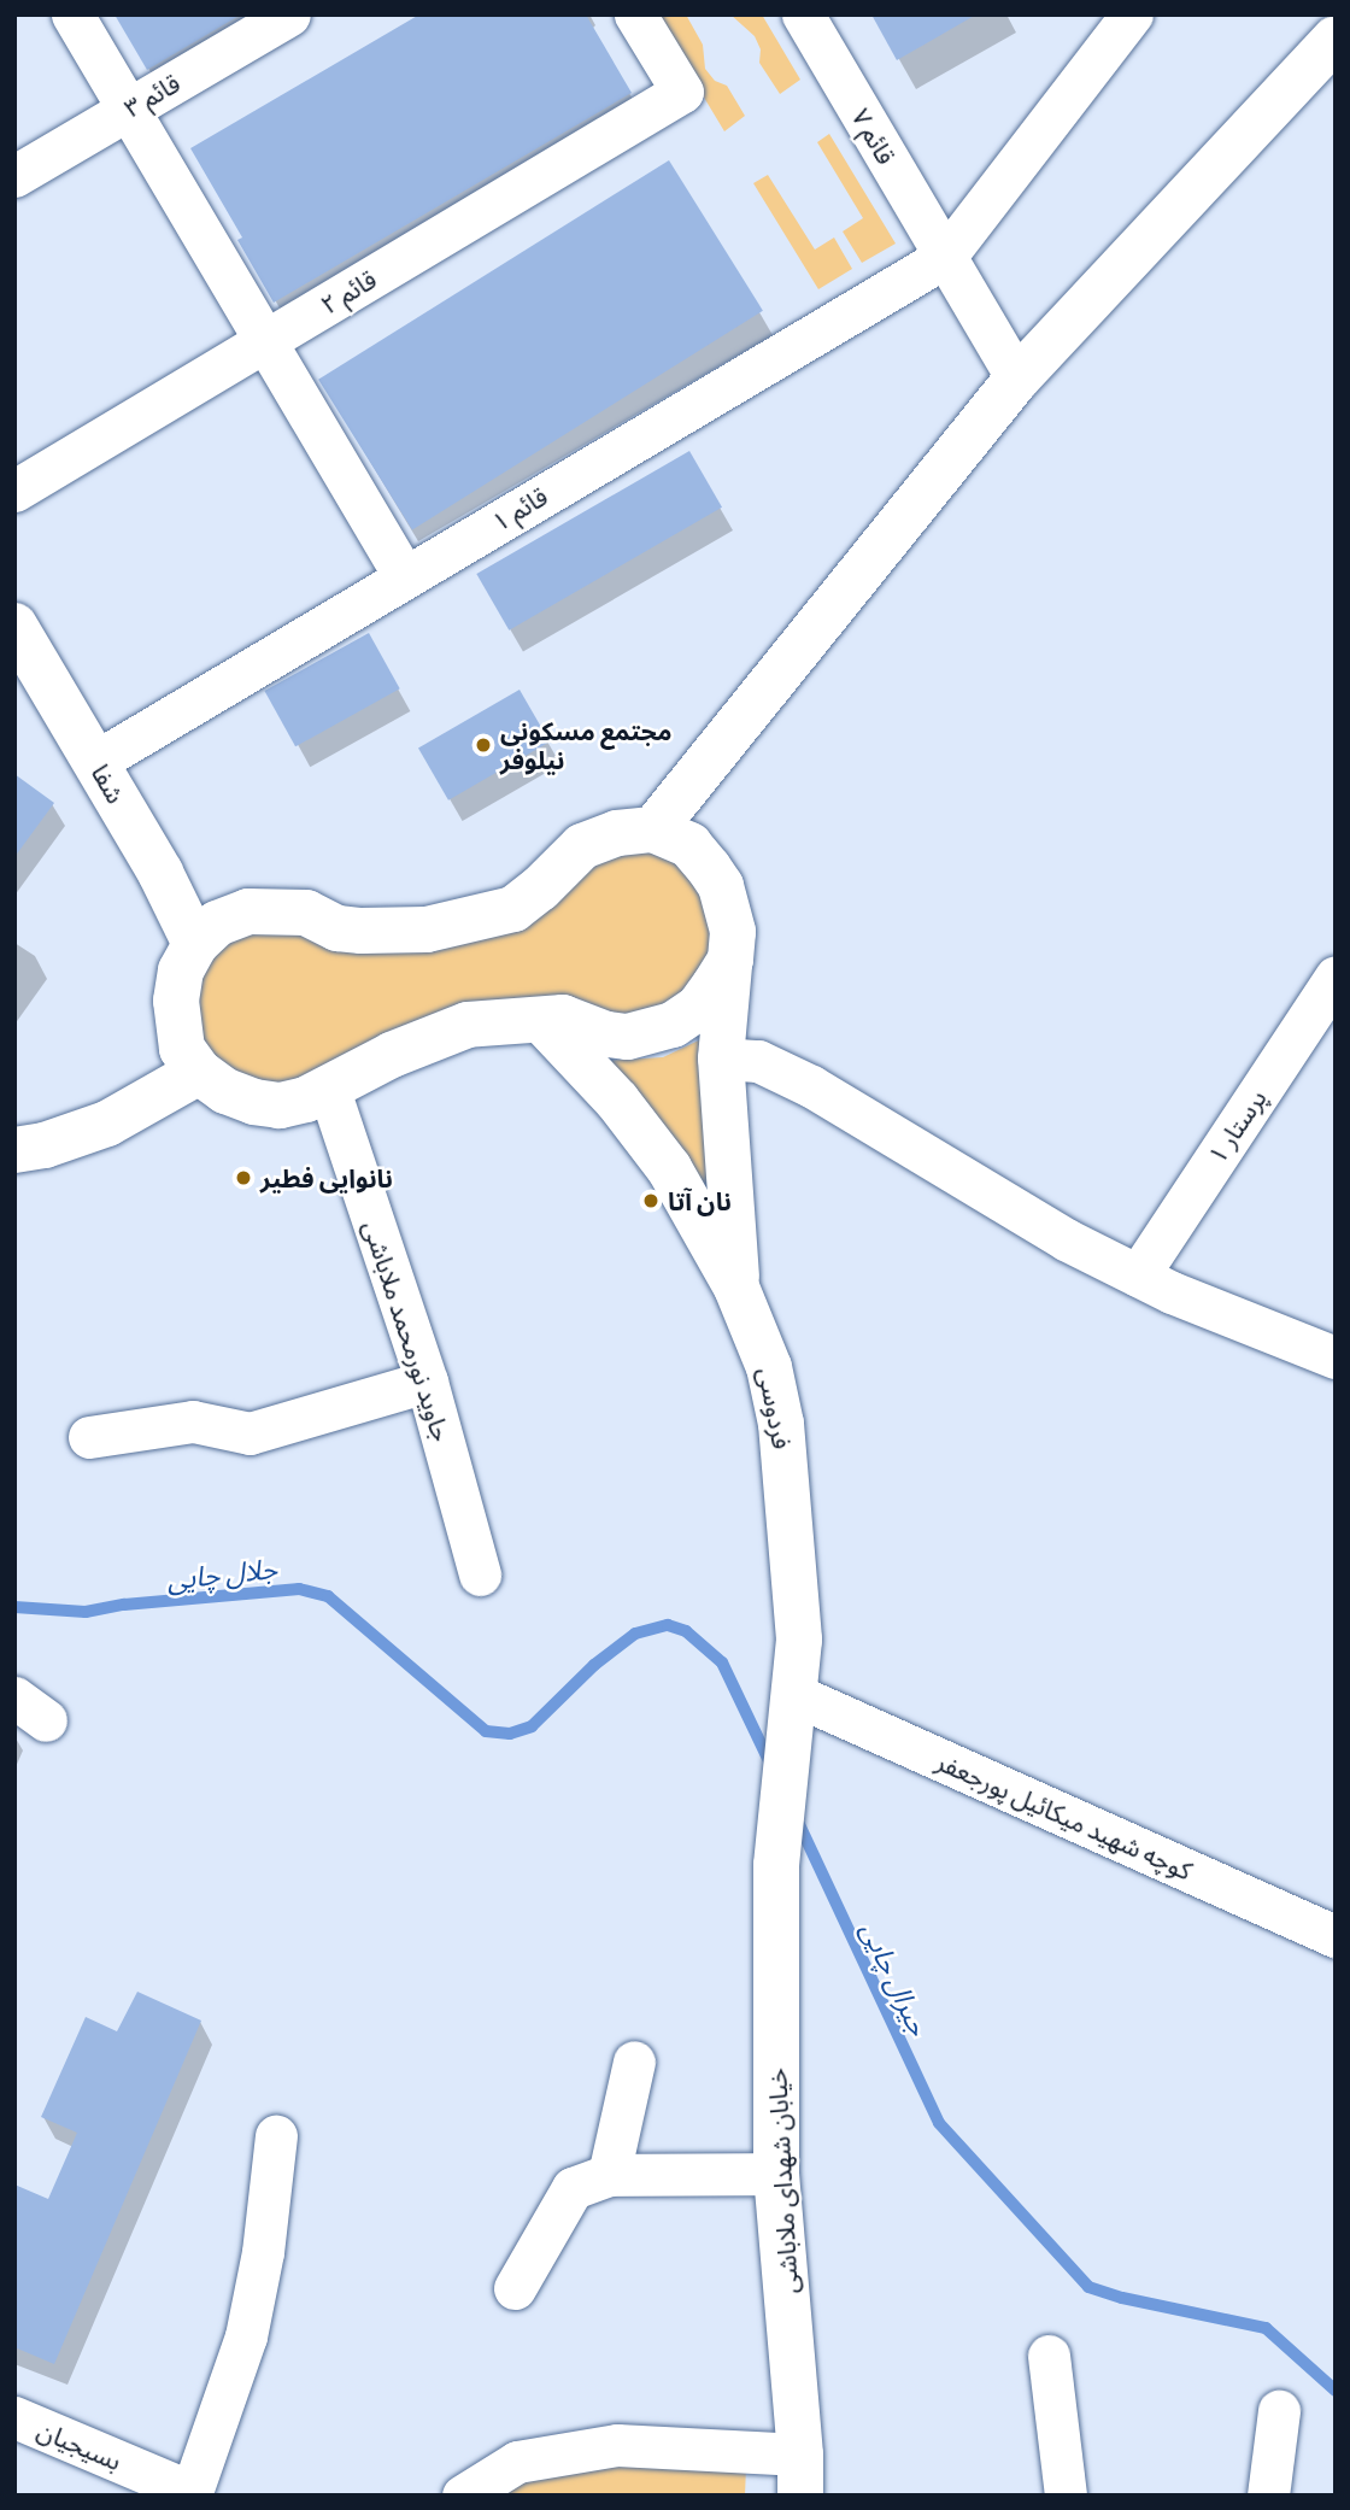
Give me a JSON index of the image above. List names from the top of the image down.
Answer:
{
  "streets": {
    "street": [
      "قائم ۳",
      "قائم ۷",
      "قائم ۲",
      "قائم ۱",
      "شفا",
      "پرستار ۱",
      "جاوید نورمحمد ملاباشی",
      "فردوسی",
      "کوچه شهید میکائیل پورجعفر",
      "خیابان شهدای ملاباشی",
      "بسیجیان"
    ]
  },
  "crossings": [
    ["قائم ۷", "قائم ۱"],
    ["قائم ۱", "شفا"],
    ["فردوسی", "کوچه شهید میکائیل پورجعفر"],
    ["فردوسی", "خیابان شهدای ملاباشی"]
  ],
  "water": ["جلال چایی", "جیرال چایی"],
  "places": ["مجتمع مسکونی نیلوفر", "نانوایی فطیر", "نان آتا"]
}
